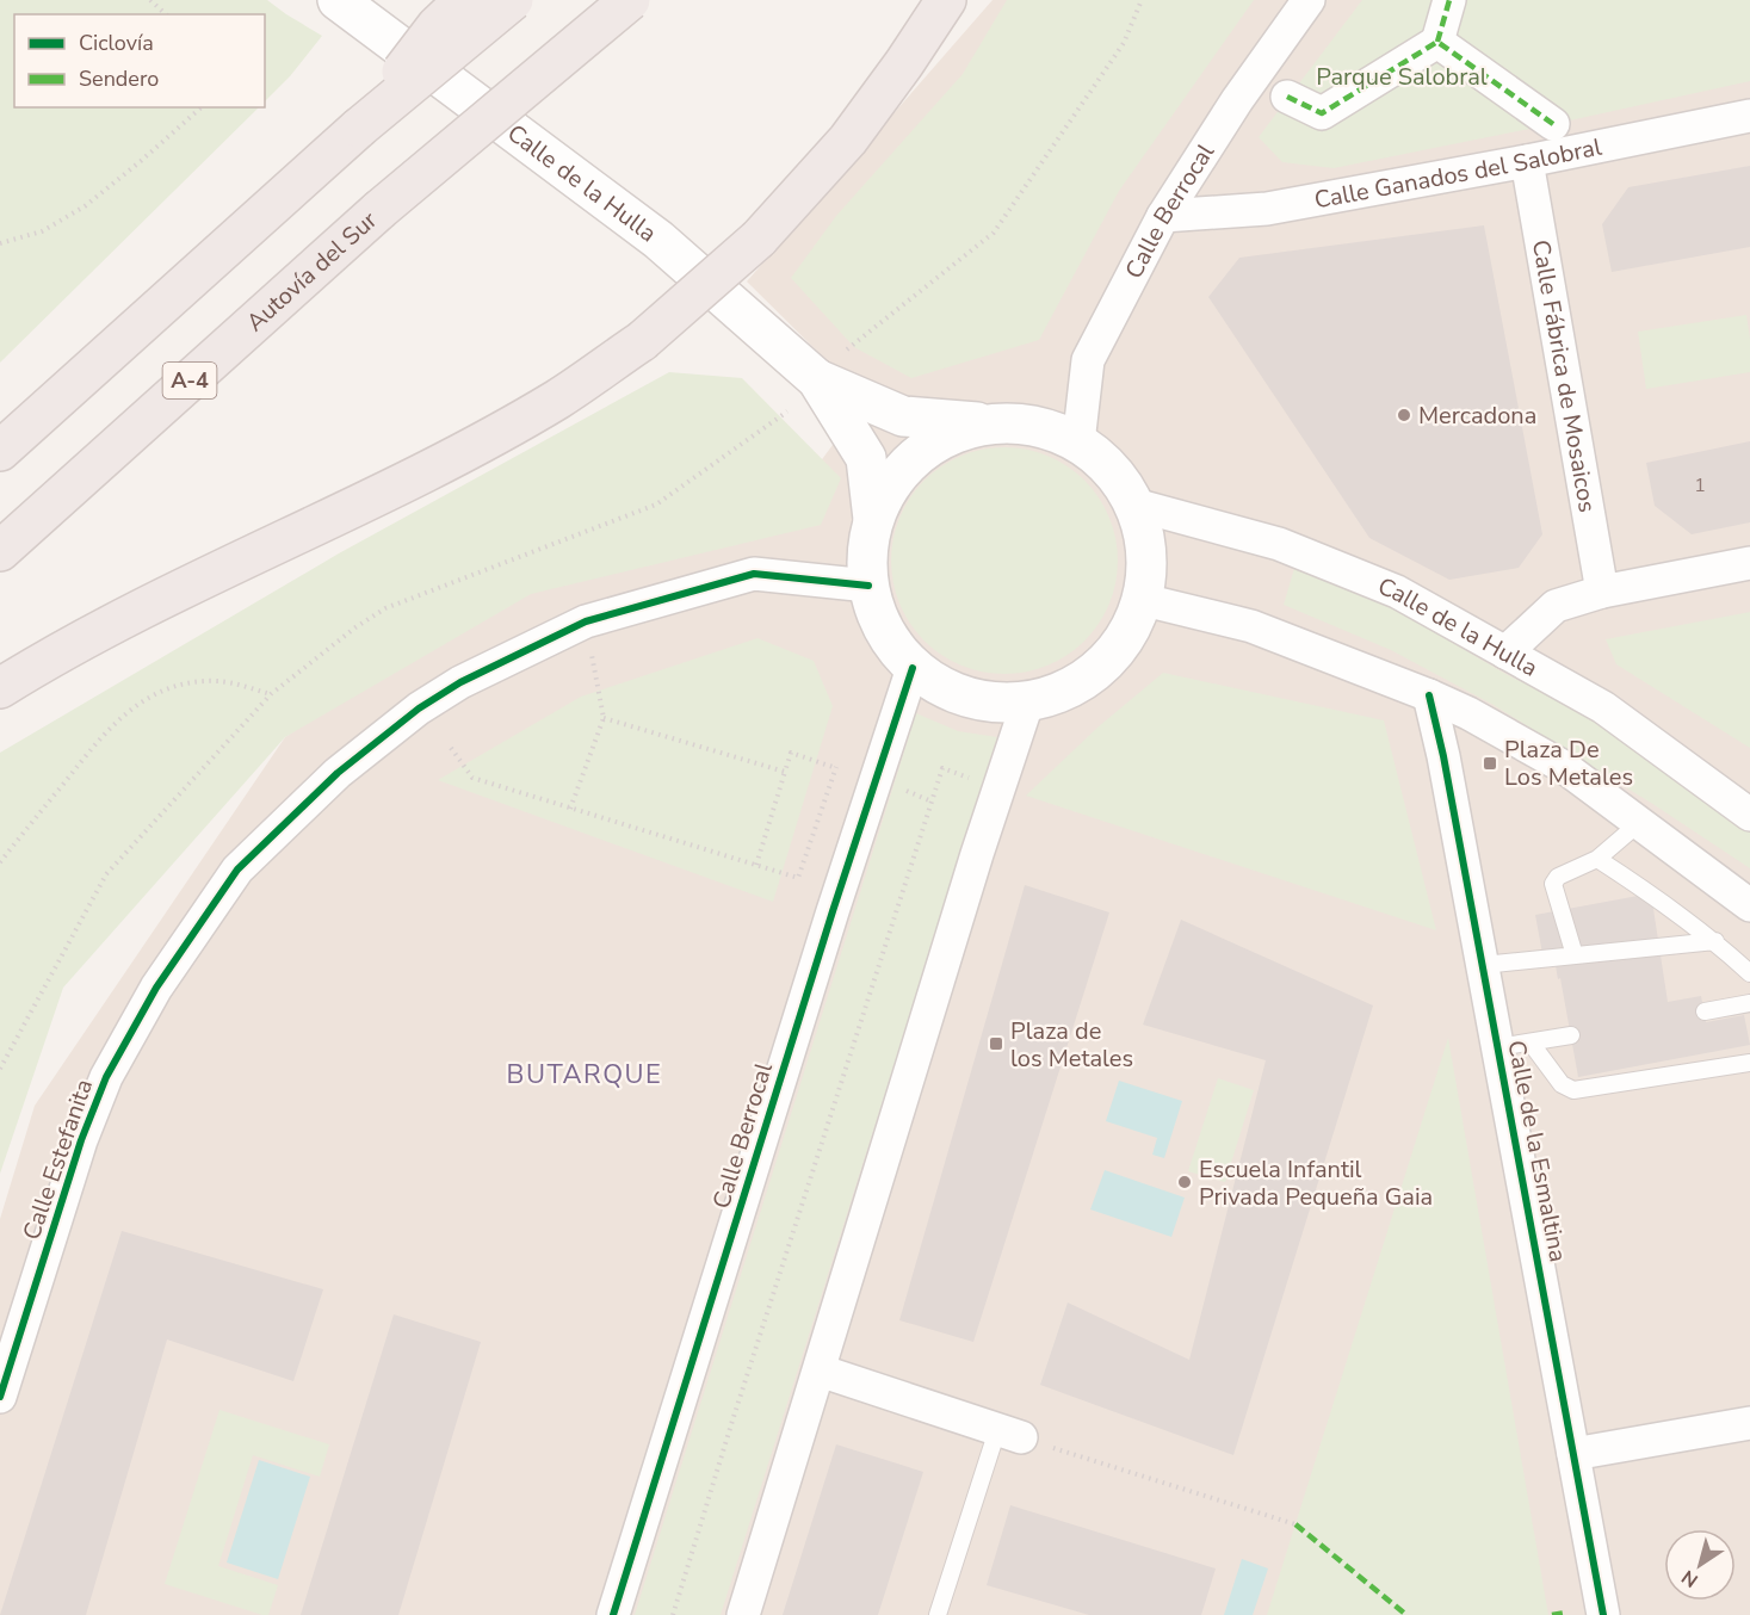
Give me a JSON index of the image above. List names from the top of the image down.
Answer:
{
  "streets": {
    "highway": ["Autovía del Sur", "A-4"],
    "street": [
      "Calle Ganados del Salobral",
      "Calle de la Hulla",
      "Calle Berrocal",
      "Calle Fábrica de Mosaicos",
      "Calle de la Esmaltina",
      "Calle Estefanita"
    ]
  },
  "crossings": [
    ["Calle Ganados del Salobral", "Calle Berrocal"],
    ["Calle Ganados del Salobral", "Calle Fábrica de Mosaicos"]
  ],
  "districts": ["BUTARQUE"],
  "parks": ["Parque Salobral"],
  "places": {
    "other": ["Mercadona", "Escuela Infantil Privada Pequeña Gaia"],
    "transit": ["Plaza De Los Metales", "Plaza de los Metales"]
  },
  "house_numbers": ["1"],
  "legend": ["Ciclovía", "Sendero"],
  "north": "bottom left"
}
